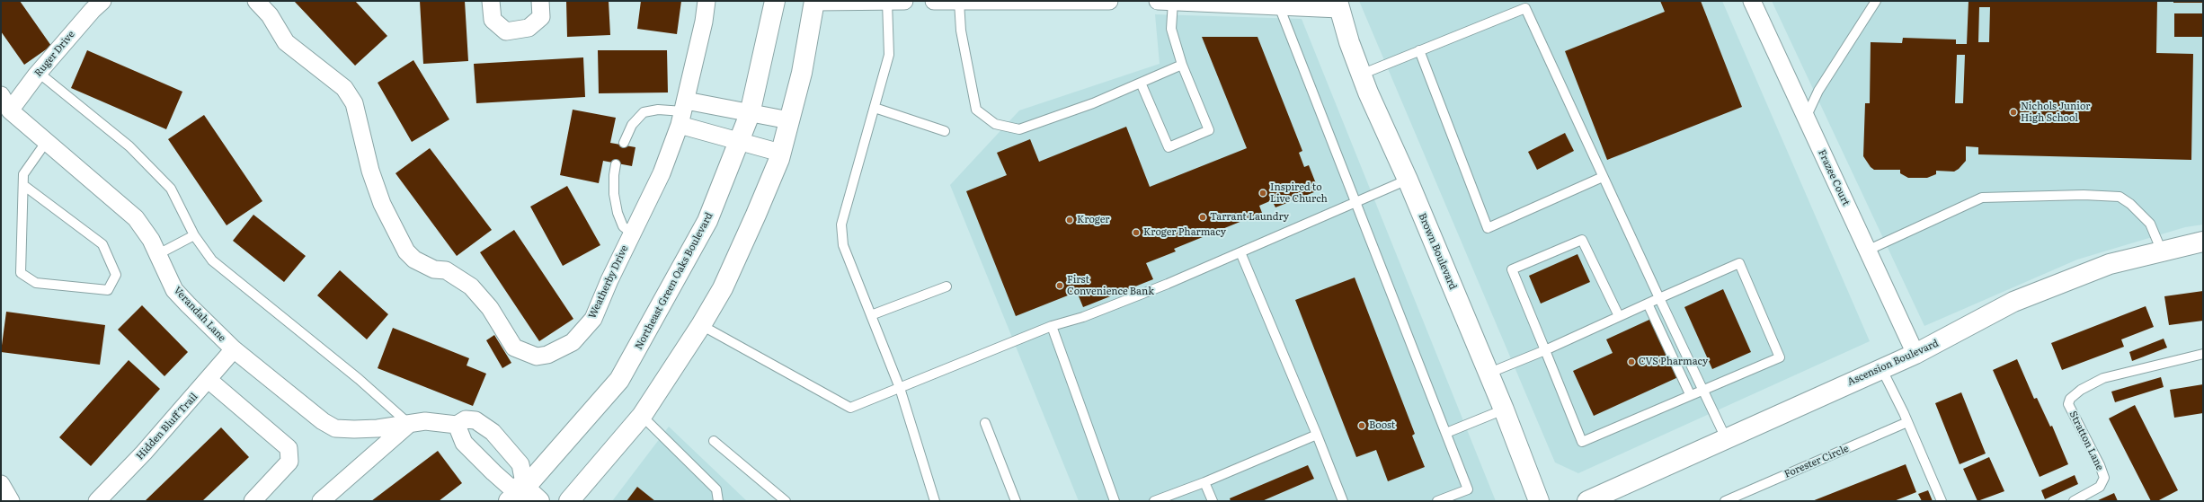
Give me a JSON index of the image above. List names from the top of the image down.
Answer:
{
  "streets": {
    "street": [
      "Ruger Drive",
      "Frazee Court",
      "Brown Boulevard",
      "Northeast Green Oaks Boulevard",
      "Weatherby Drive",
      "Verandah Lane",
      "Ascension Boulevard",
      "Hidden Bluff Trail"
    ],
    "lane": ["Stratton Lane", "Forester Circle"]
  },
  "crossings": [
    ["Ruger Drive", "Verandah Lane"],
    ["Frazee Court", "Ascension Boulevard"],
    ["Northeast Green Oaks Boulevard", "Verandah Lane"],
    ["Verandah Lane", "Hidden Bluff Trail"]
  ],
  "places": [
    "Nichols Junior High School",
    "Inspired to Live Church",
    "Tarrant Laundry",
    "Kroger",
    "Kroger Pharmacy",
    "First Convenience Bank",
    "CVS Pharmacy",
    "Boost"
  ]
}
